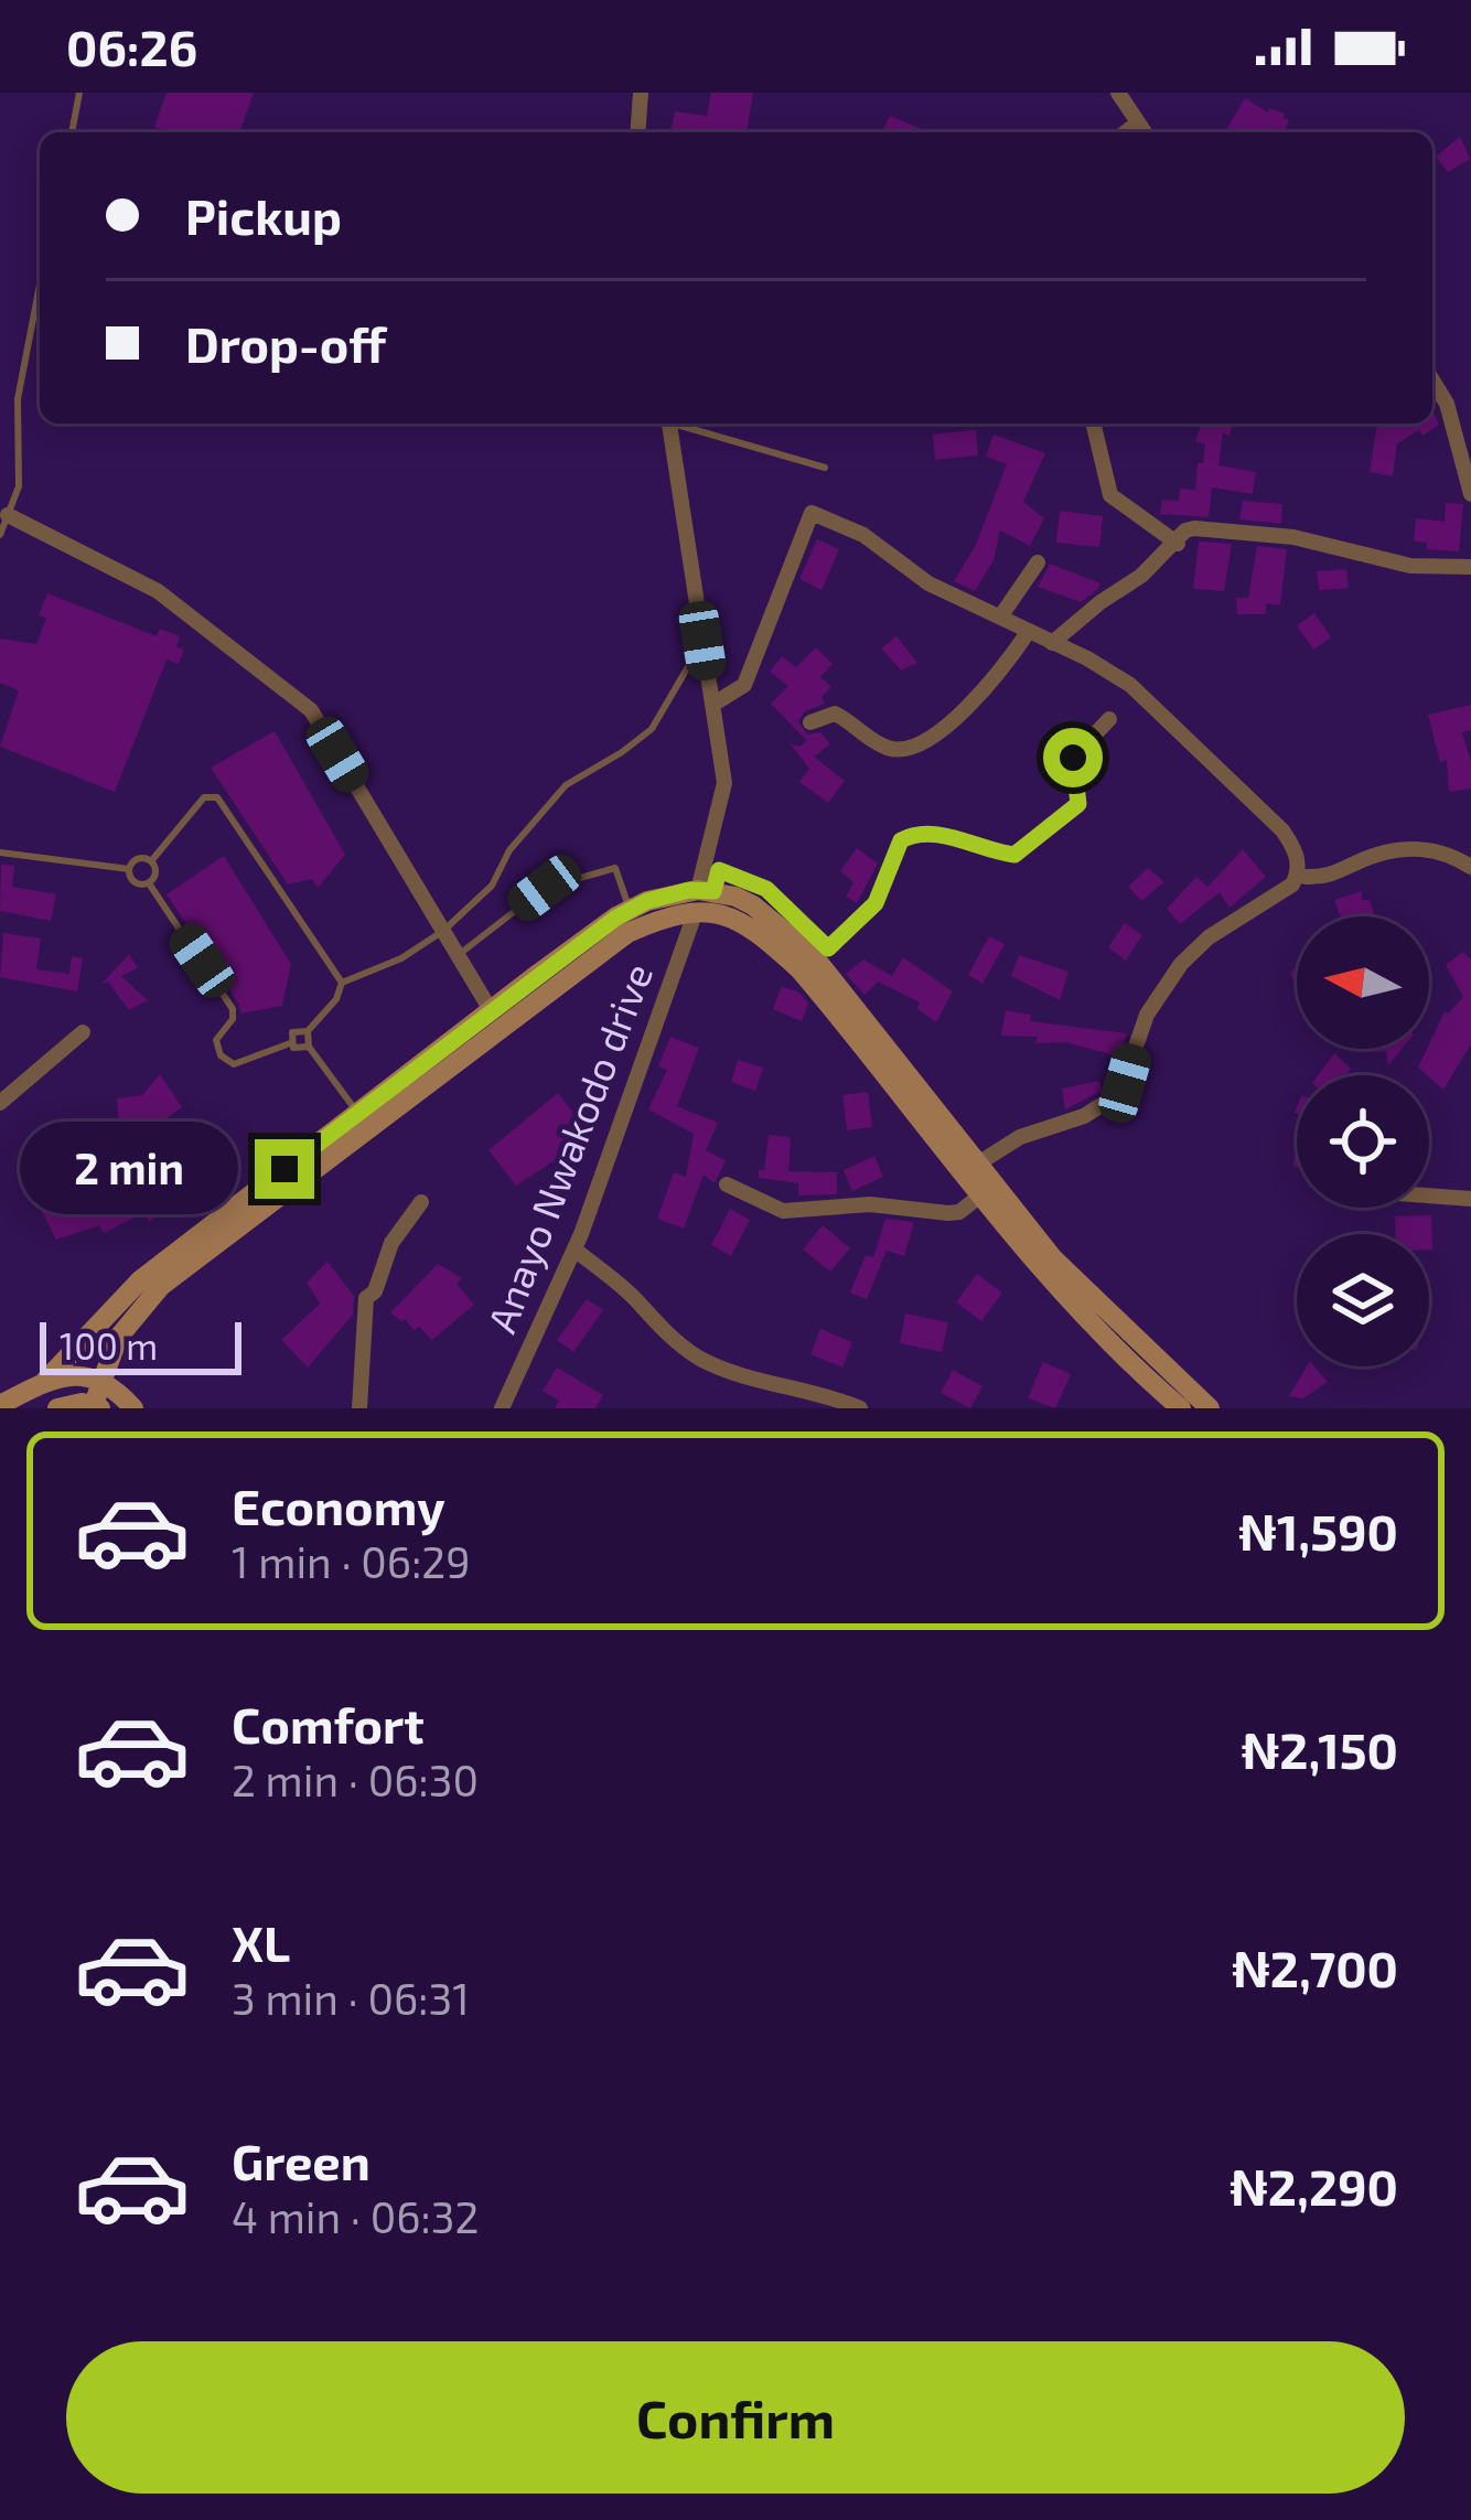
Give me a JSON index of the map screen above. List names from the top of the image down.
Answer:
{
  "streets": {
    "street": ["Anayo Nwakodo drive"]
  },
  "scale_bar": "100 m",
  "north": "left",
  "page": {
    "status": "06:26",
    "banner": ["Pickup", "Drop-off"],
    "bubble": "2 min",
    "scale": "100 m",
    "list": [
      {
        "name": "Economy",
        "note": "1 min · 06:29",
        "value": "₦1,590"
      },
      {
        "name": "Comfort",
        "note": "2 min · 06:30",
        "value": "₦2,150"
      },
      {
        "name": "XL",
        "note": "3 min · 06:31",
        "value": "₦2,700"
      },
      {
        "name": "Green",
        "note": "4 min · 06:32",
        "value": "₦2,290"
      }
    ],
    "buttons": "Confirm"
  }
}
